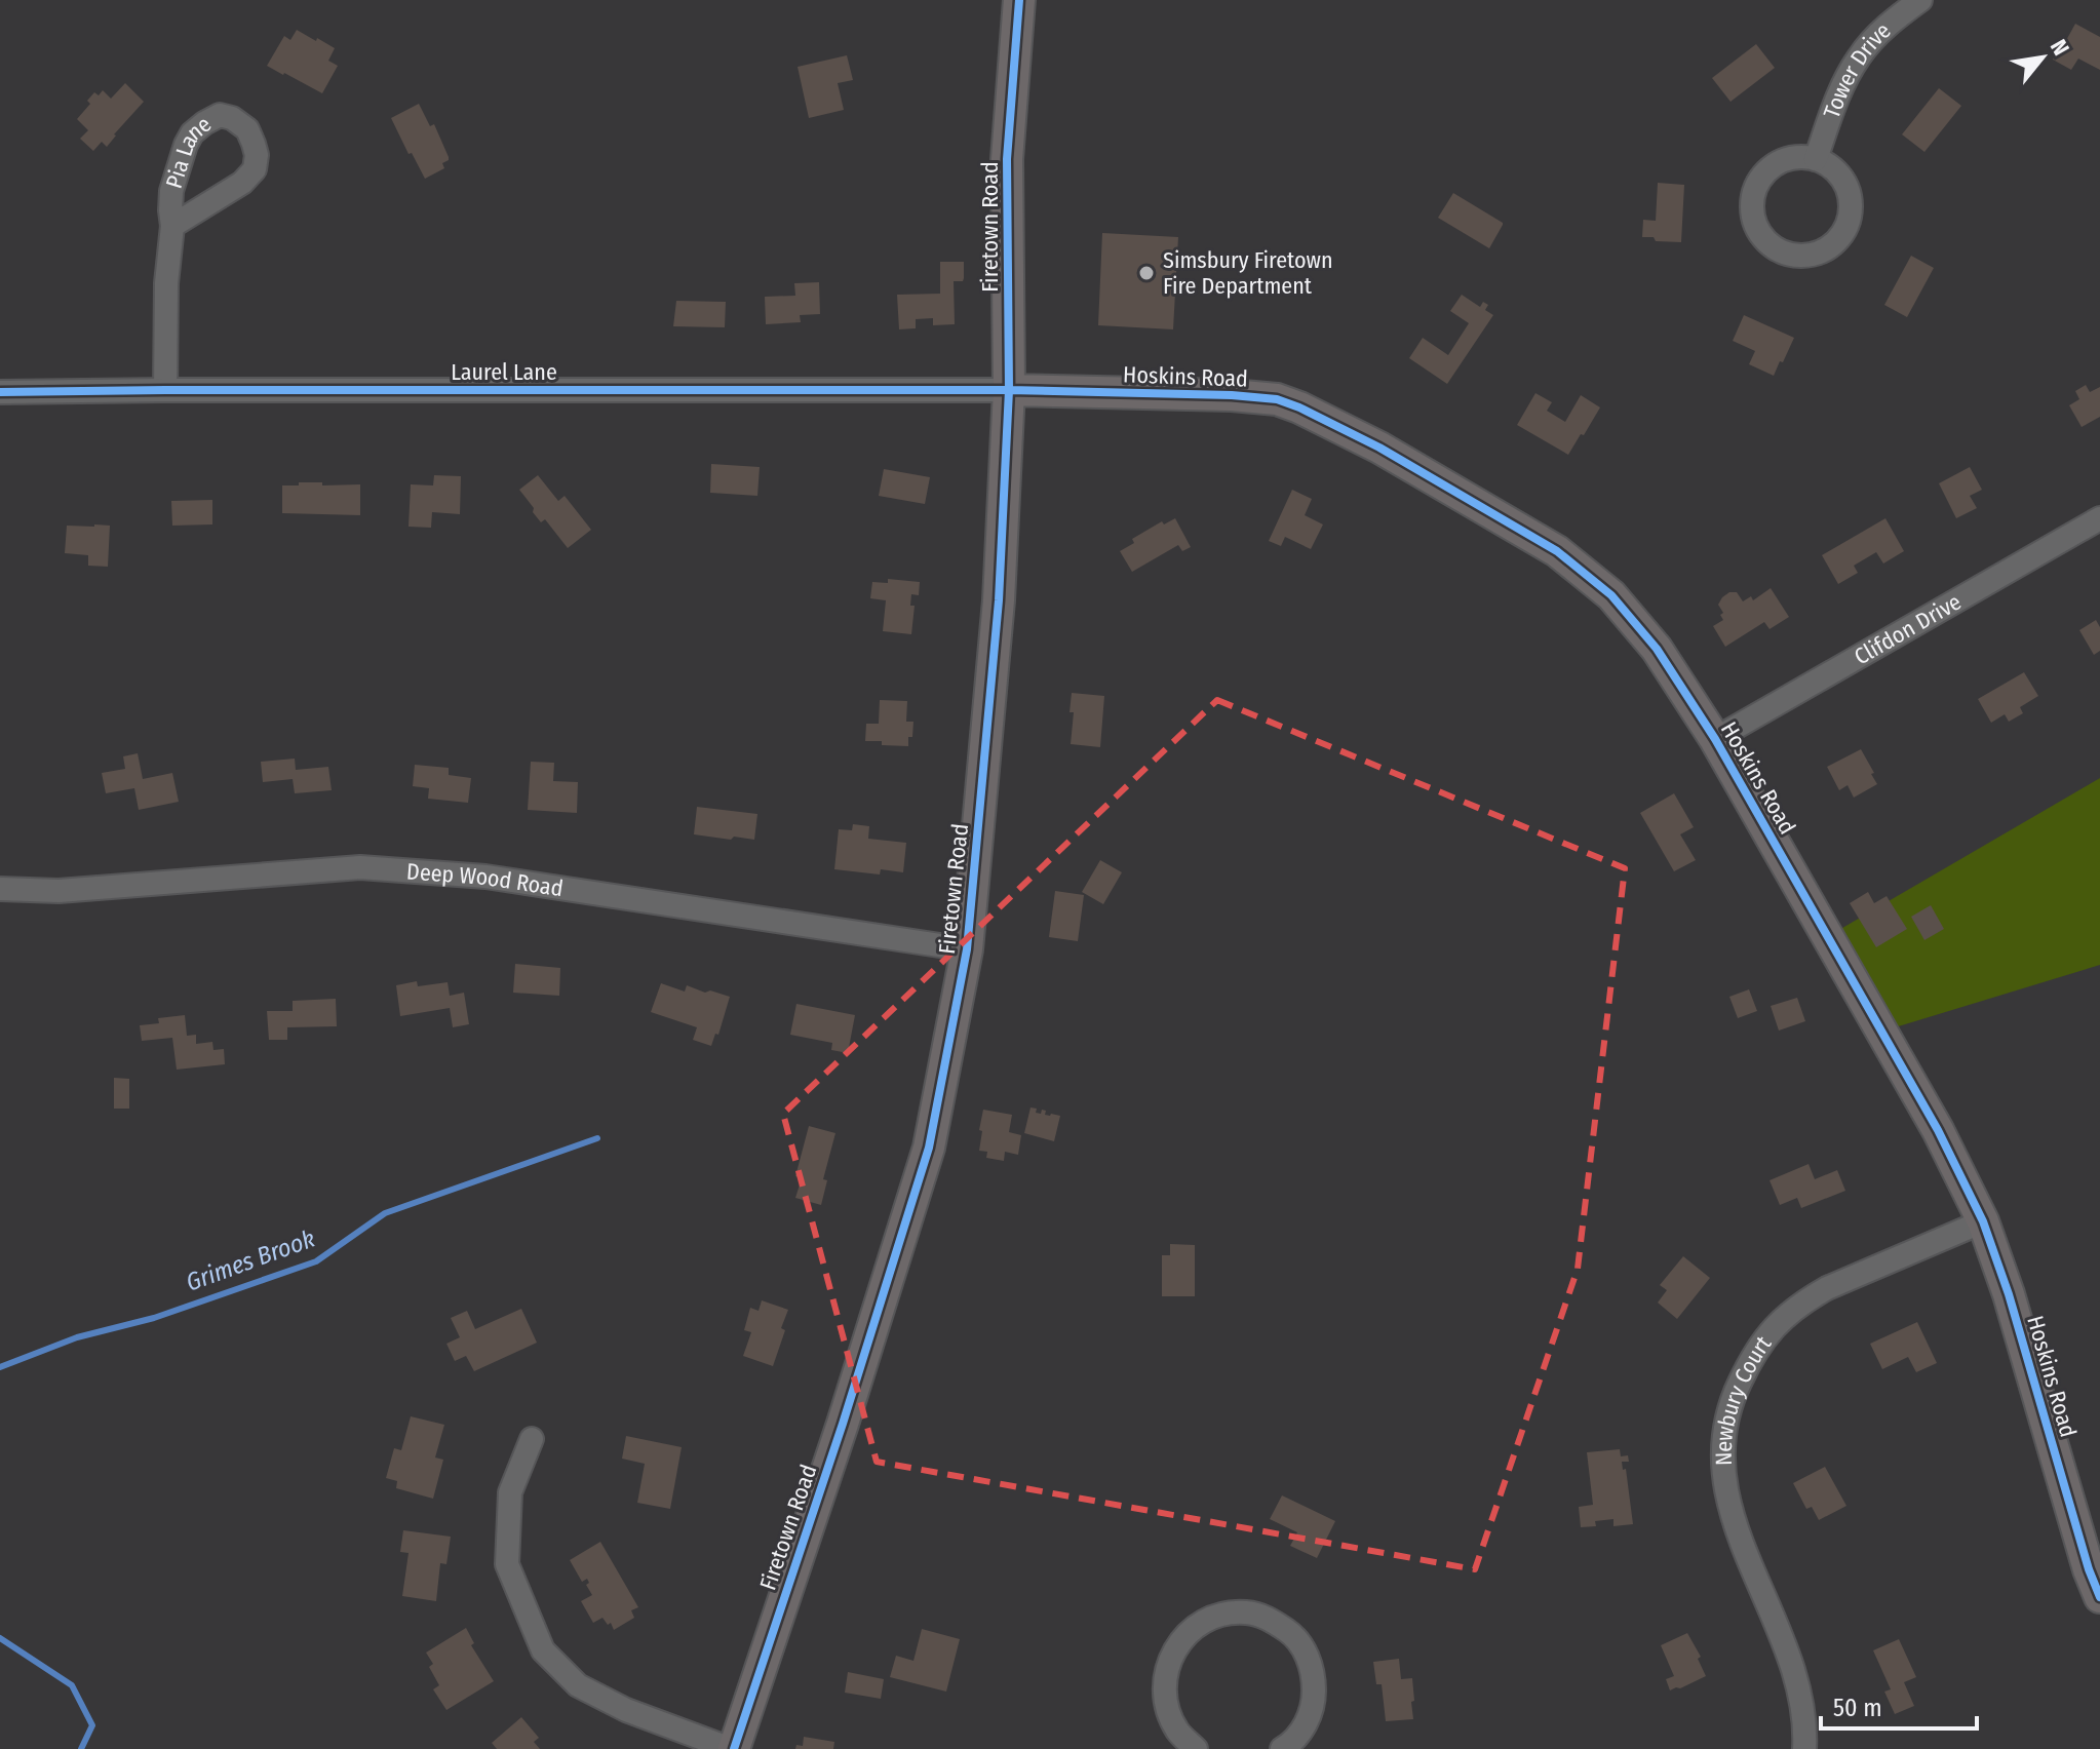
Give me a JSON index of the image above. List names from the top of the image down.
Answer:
{
  "streets": {
    "street": [
      "Tower Drive",
      "Pia Lane",
      "Firetown Road",
      "Laurel Lane",
      "Hoskins Road",
      "Clifdon Drive",
      "Deep Wood Road",
      "Newbury Court"
    ]
  },
  "crossings": [
    ["Pia Lane", "Laurel Lane"],
    ["Firetown Road", "Laurel Lane"],
    ["Firetown Road", "Hoskins Road"],
    ["Firetown Road", "Deep Wood Road"],
    ["Laurel Lane", "Hoskins Road"],
    ["Hoskins Road", "Clifdon Drive"],
    ["Hoskins Road", "Newbury Court"]
  ],
  "water": ["Grimes Brook"],
  "places": ["Simsbury Firetown Fire Department"],
  "scale_bar": "50 m",
  "north": "top right"
}
